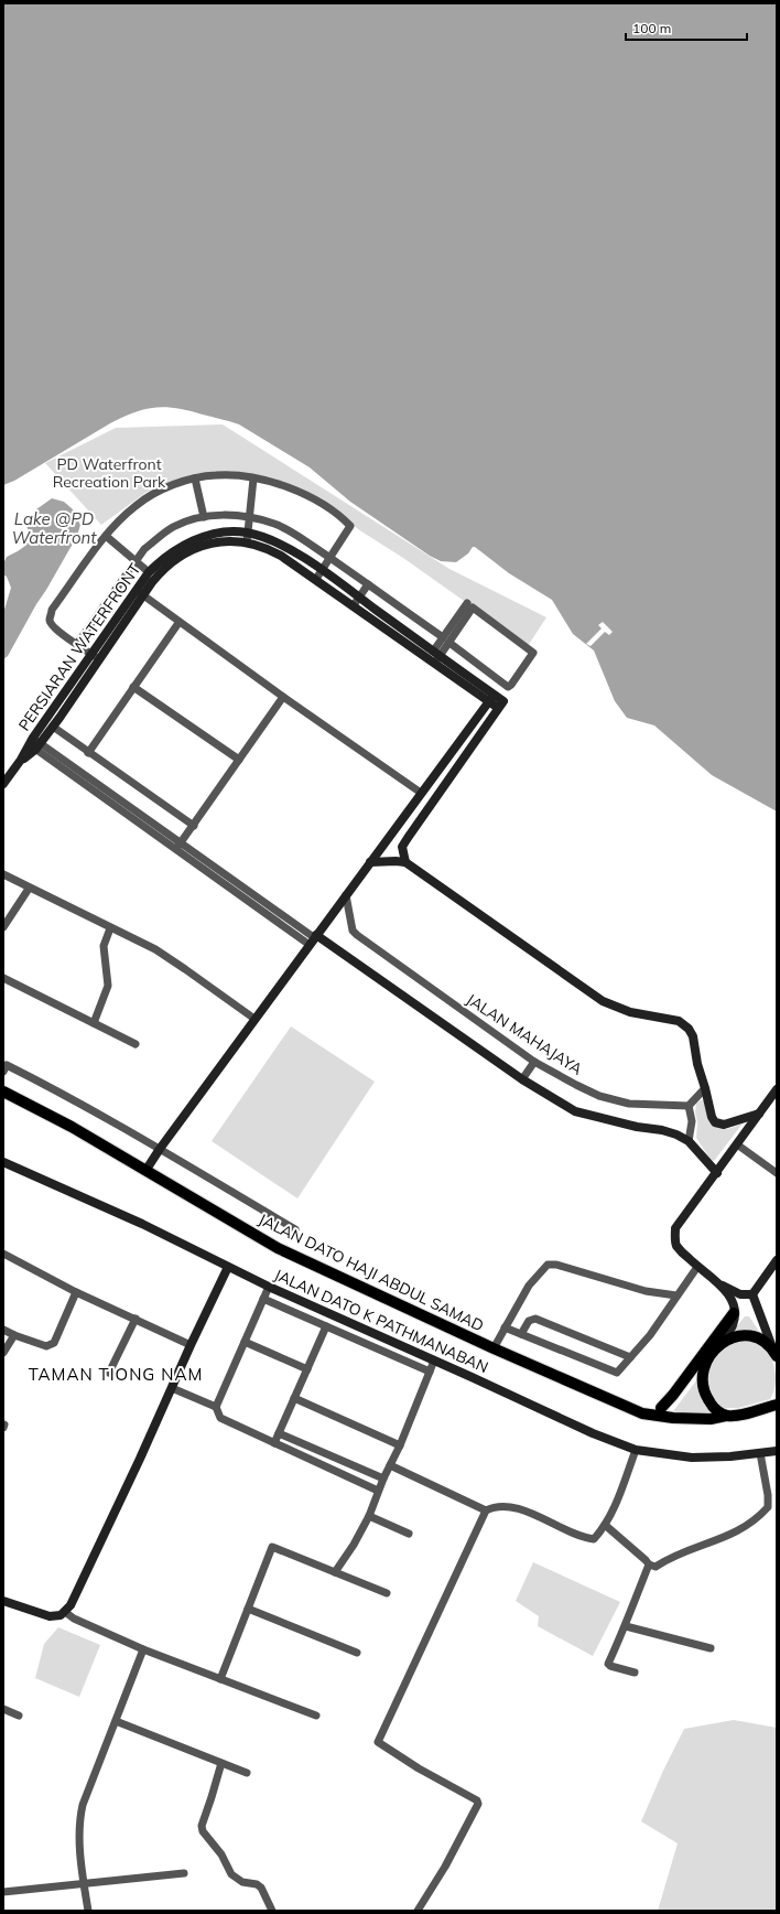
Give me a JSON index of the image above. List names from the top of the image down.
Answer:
{
  "streets": {
    "main road": ["JALAN DATO HAJI ABDUL SAMAD"],
    "street": ["PERSIARAN WATERFRONT", "JALAN MAHAJAYA", "JALAN DATO K PATHMANABAN"]
  },
  "districts": ["TAMAN TIONG NAM"],
  "water": ["Lake @PD Waterfront"],
  "parks": ["PD Waterfront Recreation Park"],
  "scale_bar": "100 m"
}
